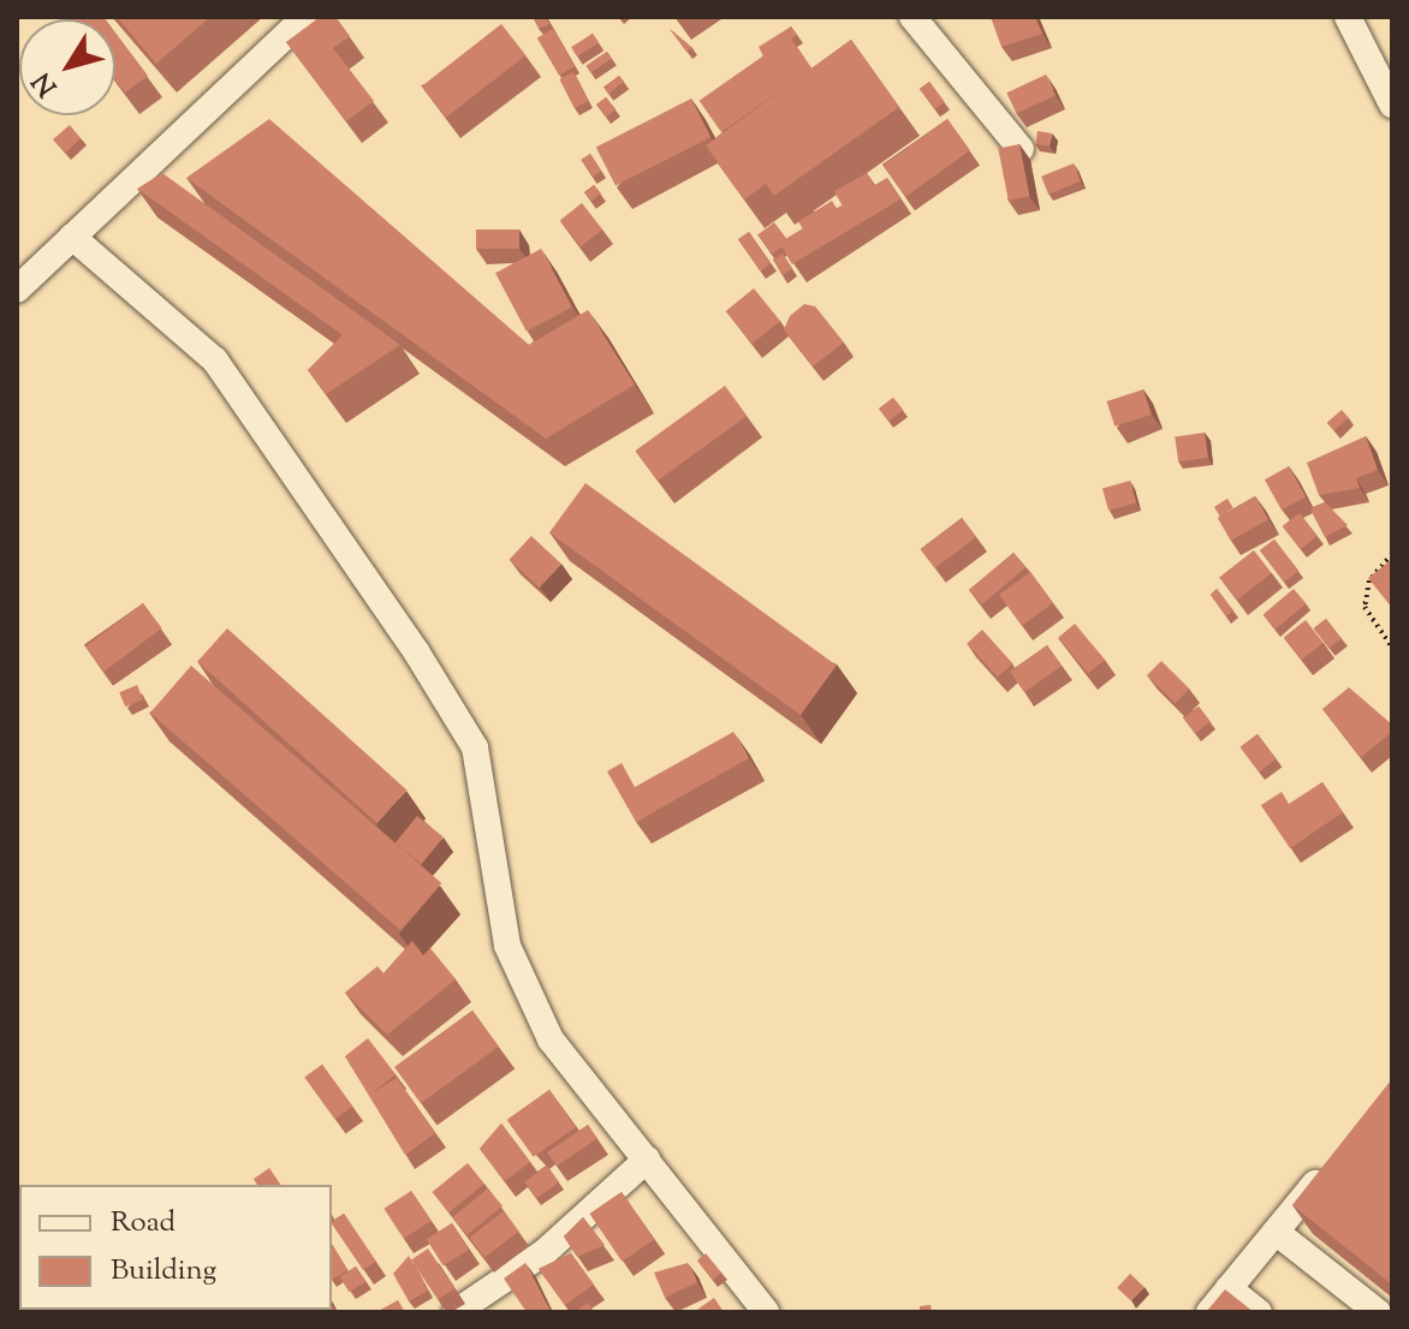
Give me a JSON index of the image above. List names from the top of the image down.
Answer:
{
  "legend": ["Road", "Building"],
  "north": "bottom left"
}
